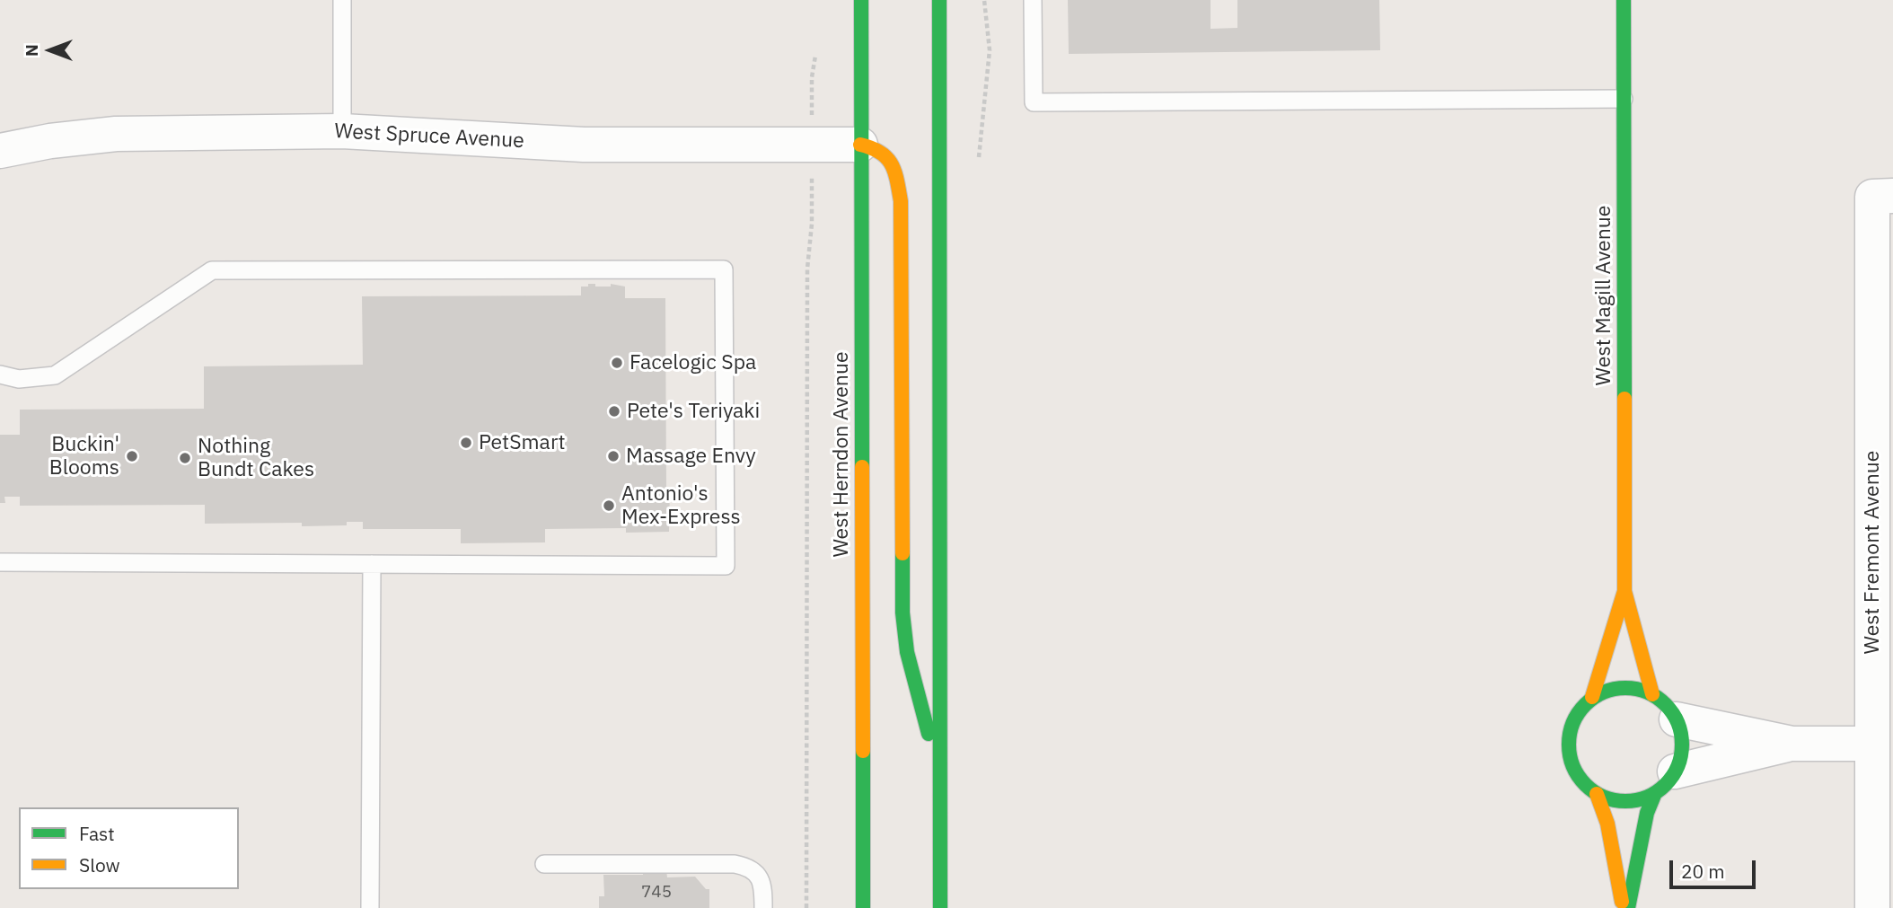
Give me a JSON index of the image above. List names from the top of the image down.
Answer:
{
  "streets": {
    "main road": ["West Magill Avenue", "West Herndon Avenue"],
    "street": ["West Spruce Avenue", "West Fremont Avenue"]
  },
  "crossings": [
    ["West Spruce Avenue", "West Herndon Avenue"]
  ],
  "places": [
    "Facelogic Spa",
    "Pete's Teriyaki",
    "PetSmart",
    "Buckin' Blooms",
    "Massage Envy",
    "Nothing Bundt Cakes",
    "Antonio's Mex-Express"
  ],
  "house_numbers": ["745"],
  "legend": ["Fast", "Slow"],
  "scale_bar": "20 m",
  "north": "left"
}
